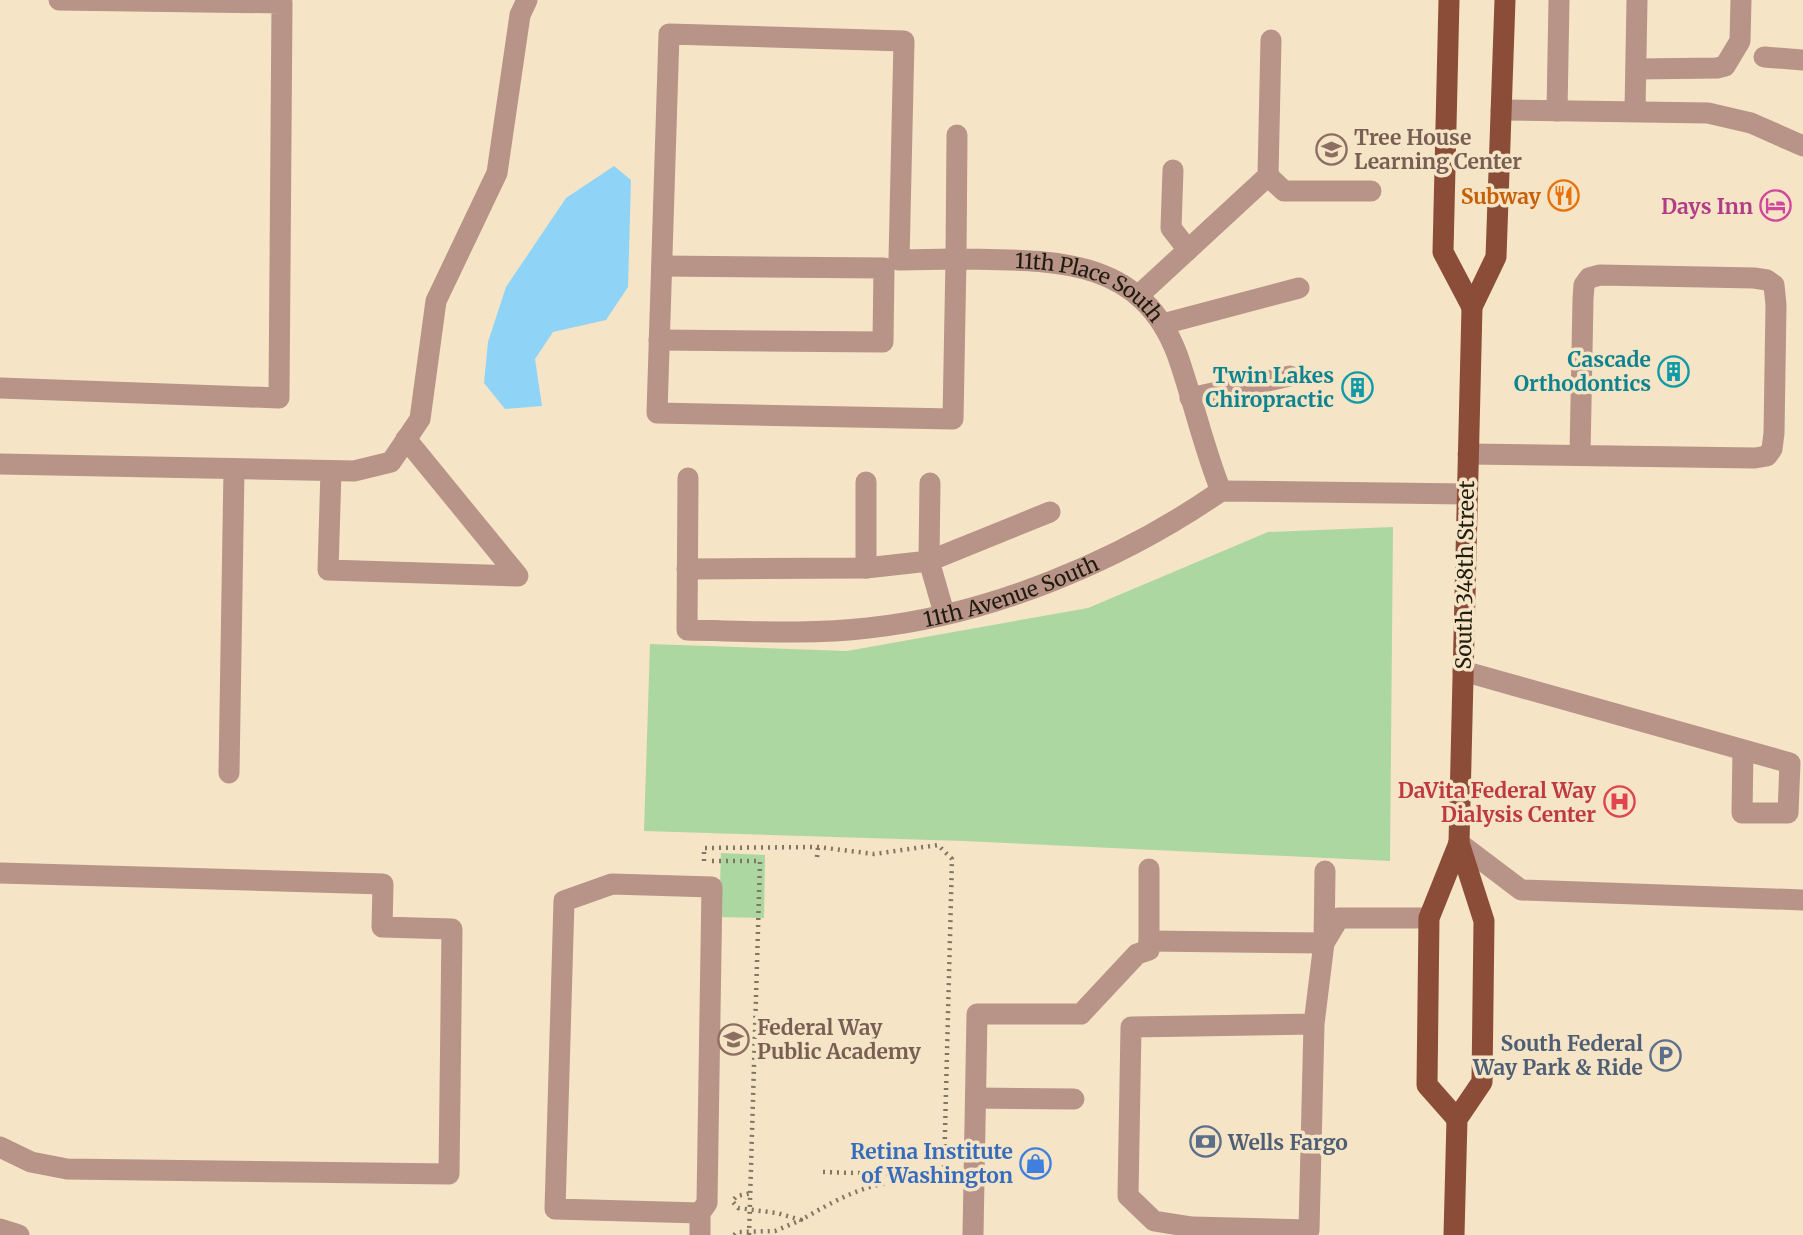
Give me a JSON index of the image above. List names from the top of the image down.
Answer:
{
  "streets": {
    "main road": ["South 348th Street"],
    "street": ["11th Place South", "11th Avenue South"]
  },
  "crossings": [
    ["11th Place South", "11th Avenue South"]
  ],
  "places": {
    "school or university": ["Tree House Learning Center", "Federal Way Public Academy"],
    "restaurant": ["Subway"],
    "hotel": ["Days Inn"],
    "building": ["Cascade Orthodontics", "Twin Lakes Chiropractic"],
    "hospital": ["DaVita Federal Way Dialysis Center"],
    "parking": ["South Federal Way Park & Ride"],
    "bank": ["Wells Fargo"],
    "shop": ["Retina Institute of Washington"]
  }
}
